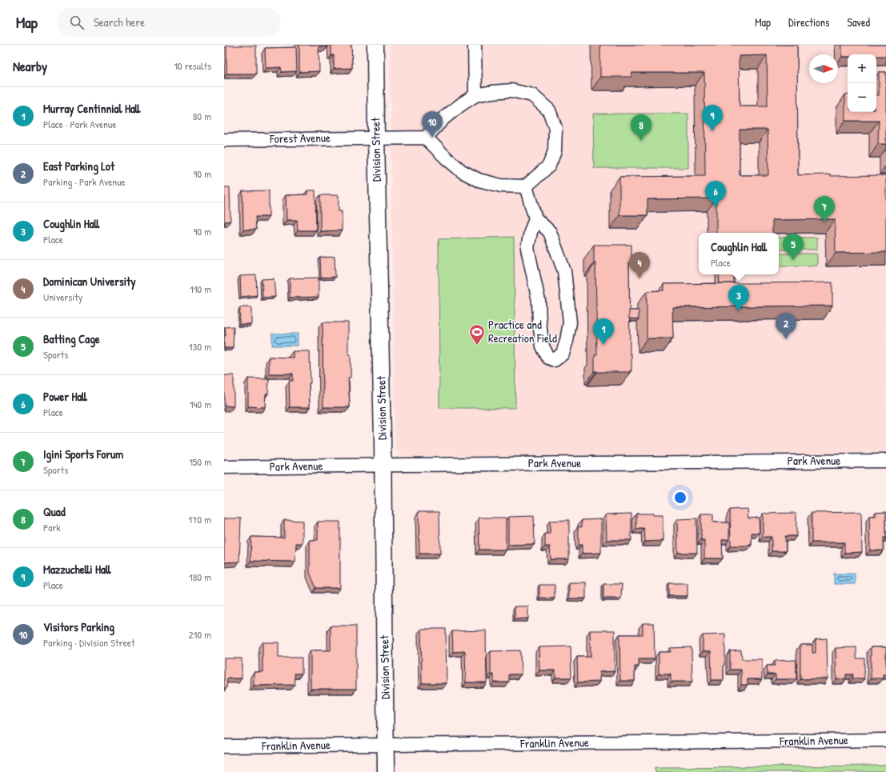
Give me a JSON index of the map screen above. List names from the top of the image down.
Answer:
{
  "streets": {
    "street": [
      "Forest Avenue",
      "Division Street",
      "Park Avenue",
      "Franklin Avenue"
    ]
  },
  "crossings": [
    ["Forest Avenue", "Division Street"],
    ["Division Street", "Park Avenue"],
    ["Division Street", "Franklin Avenue"]
  ],
  "places": {
    "sports": ["Practice and Recreation Field"]
  },
  "north": "right",
  "page": {
    "header": "Map",
    "search": "Search here",
    "nav": ["Map", "Directions", "Saved"],
    "heading": ["Nearby", "10 results"],
    "map_buttons": ["+", "−"],
    "list": [
      {
        "mark": "1",
        "name": "Murray Centinnial Hall",
        "note": "Place · Park Avenue",
        "value": "80 m"
      },
      {
        "mark": "2",
        "name": "East Parking Lot",
        "note": "Parking · Park Avenue",
        "value": "90 m"
      },
      {
        "mark": "3",
        "name": "Coughlin Hall",
        "note": "Place",
        "value": "90 m"
      },
      {
        "mark": "4",
        "name": "Dominican University",
        "note": "University",
        "value": "110 m"
      },
      {
        "mark": "5",
        "name": "Batting Cage",
        "note": "Sports",
        "value": "130 m"
      },
      {
        "mark": "6",
        "name": "Power Hall",
        "note": "Place",
        "value": "140 m"
      },
      {
        "mark": "7",
        "name": "Igini Sports Forum",
        "note": "Sports",
        "value": "150 m"
      },
      {
        "mark": "8",
        "name": "Quad",
        "note": "Park",
        "value": "170 m"
      },
      {
        "mark": "9",
        "name": "Mazzuchelli Hall",
        "note": "Place",
        "value": "180 m"
      },
      {
        "mark": "10",
        "name": "Visitors Parking",
        "note": "Parking · Division Street",
        "value": "210 m"
      }
    ],
    "pins": [
      "9",
      "10",
      "8",
      "6",
      "7",
      "5",
      "4",
      "3",
      "2",
      "1"
    ],
    "popup": ["Coughlin Hall", "Place"]
  }
}
